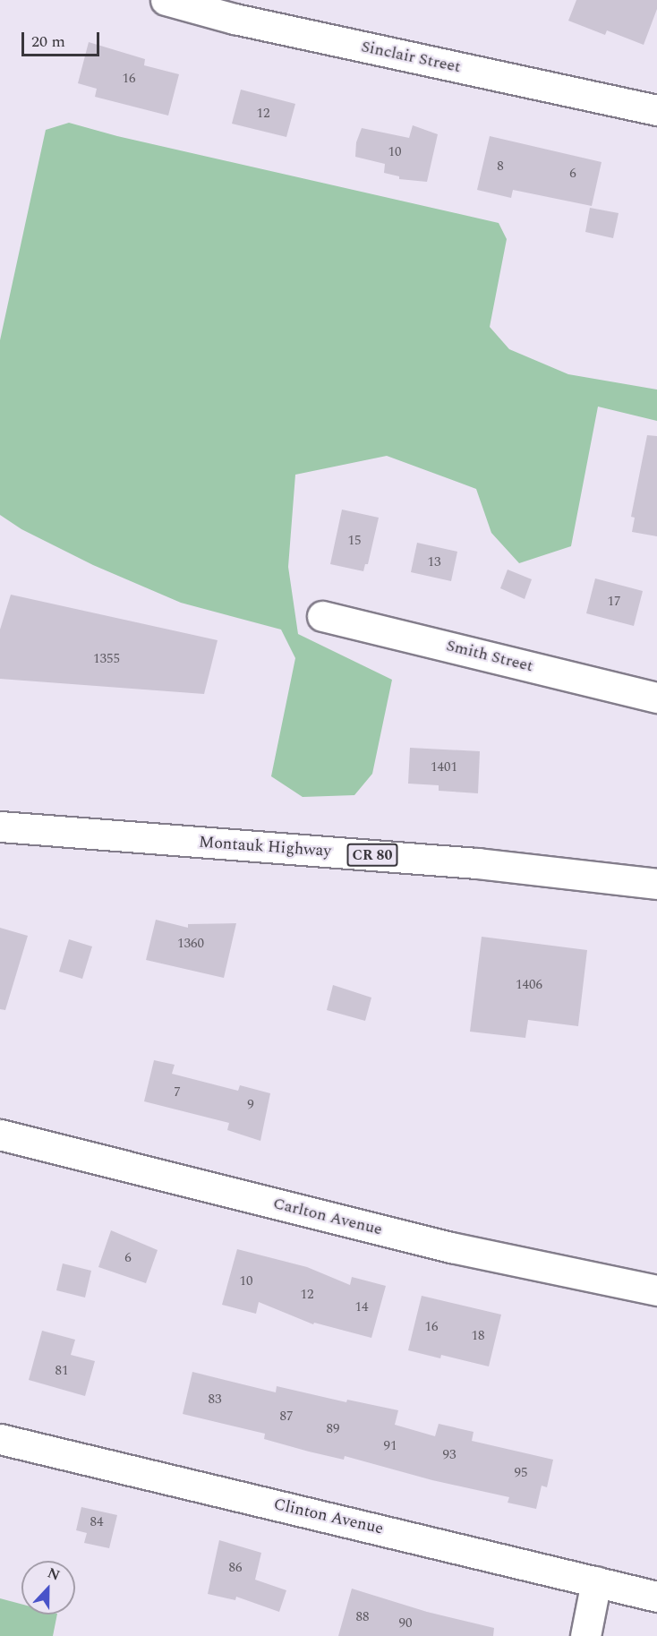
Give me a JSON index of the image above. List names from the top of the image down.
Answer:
{
  "streets": {
    "street": [
      "Sinclair Street",
      "Smith Street",
      "Montauk Highway",
      "CR 80",
      "Carlton Avenue",
      "Clinton Avenue"
    ]
  },
  "house_numbers": [
    "16",
    "12",
    "10",
    "8",
    "6",
    "15",
    "13",
    "17",
    "1355",
    "1401",
    "1360",
    "1406",
    "7",
    "9",
    "6",
    "10",
    "12",
    "14",
    "16",
    "18",
    "81",
    "83",
    "87",
    "89",
    "91",
    "93",
    "95",
    "84",
    "86",
    "88",
    "90"
  ],
  "scale_bar": "20 m",
  "north": "top"
}
